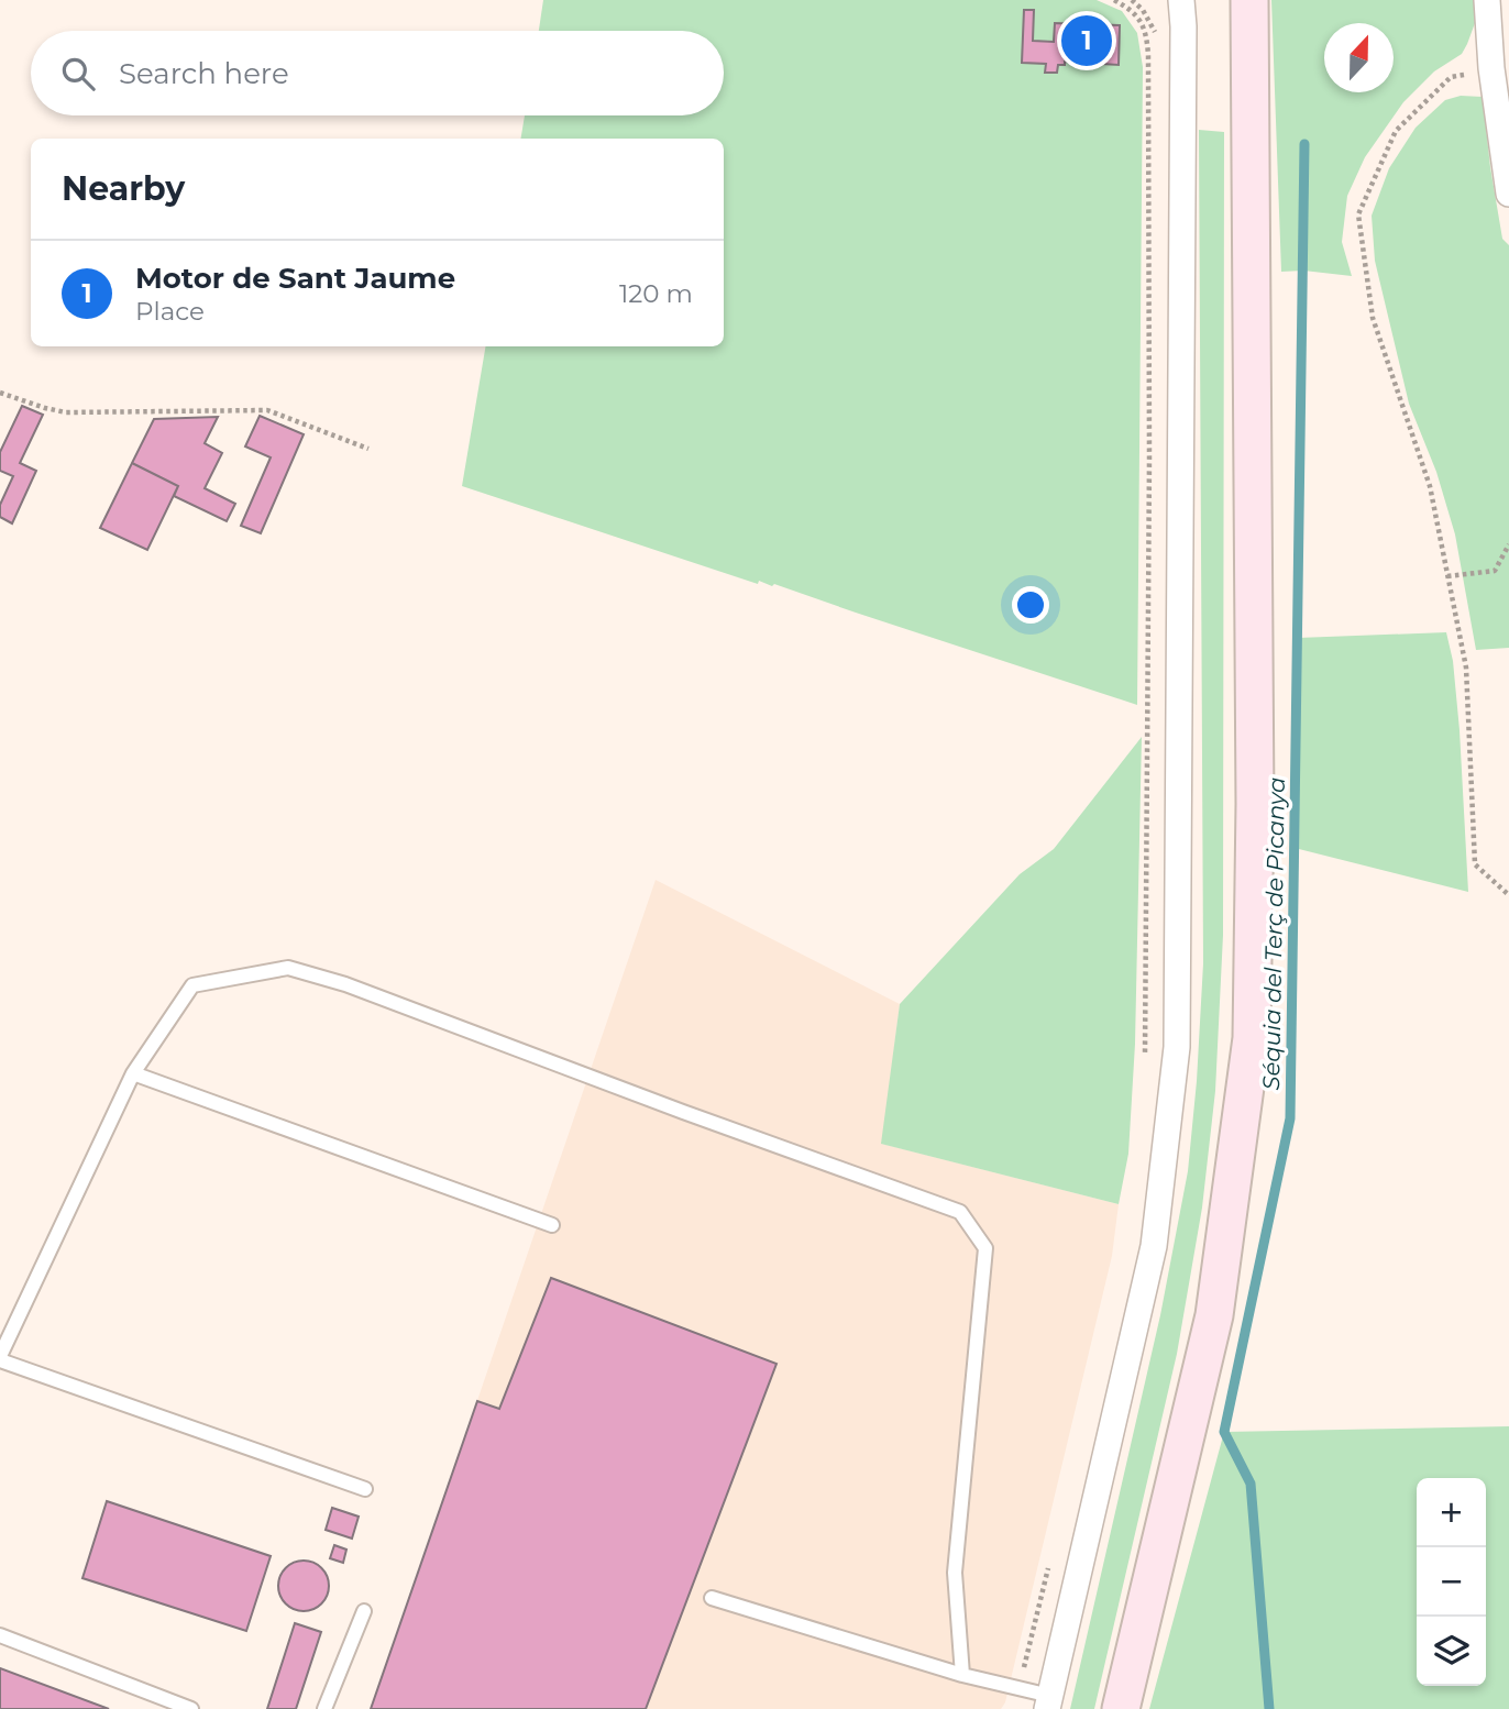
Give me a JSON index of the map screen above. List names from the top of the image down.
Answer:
{
  "water": ["Séquia del Terç de Picanya"],
  "north": "top",
  "page": {
    "pins": "1",
    "search": "Search here",
    "heading": "Nearby",
    "list": [
      {
        "mark": "1",
        "name": "Motor de Sant Jaume",
        "note": "Place",
        "value": "120 m"
      }
    ],
    "map_buttons": ["+", "−"]
  }
}
